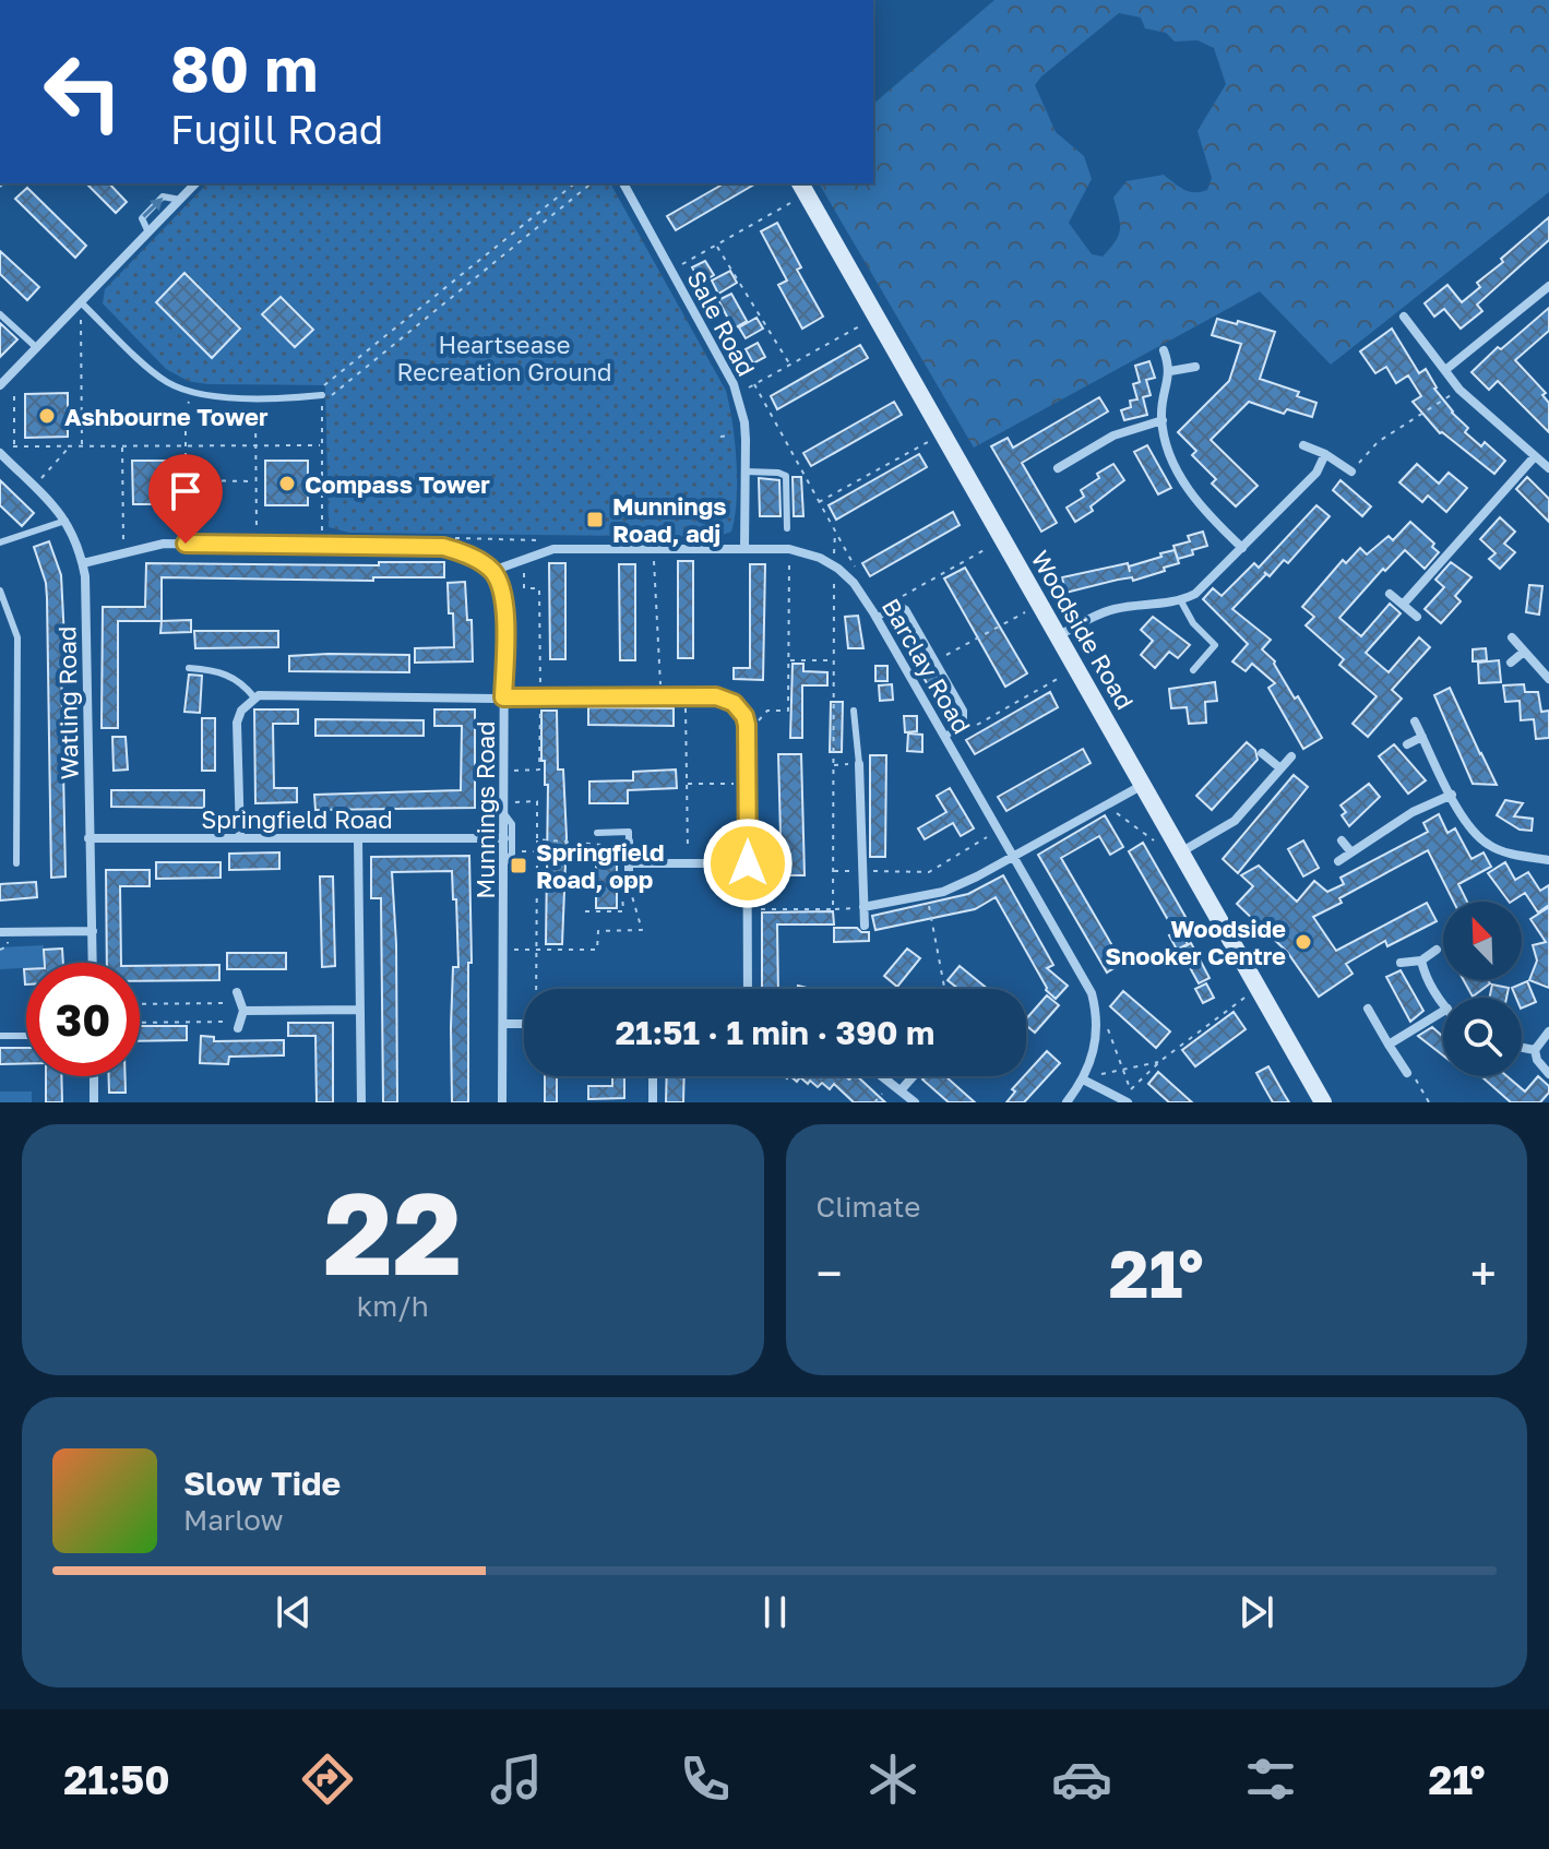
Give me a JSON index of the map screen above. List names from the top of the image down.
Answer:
{
  "streets": {
    "street": [
      "Sale Road",
      "Woodside Road",
      "Barclay Road",
      "Watling Road",
      "Munnings Road",
      "Springfield Road"
    ]
  },
  "crossings": [
    ["Sale Road", "Barclay Road"],
    ["Barclay Road", "Munnings Road"],
    ["Watling Road", "Springfield Road"],
    ["Munnings Road", "Springfield Road"]
  ],
  "parks": ["Heartsease Recreation Ground"],
  "places": {
    "other": ["Ashbourne Tower", "Compass Tower", "Woodside Snooker Centre"],
    "transit": ["Munnings Road, adj", "Springfield Road, opp"]
  },
  "north": "top left",
  "page": {
    "turn": ["80 m", "Fugill Road"],
    "limit": "30",
    "trip": "21:51 · 1 min · 390 m",
    "tile": [
      ["22", "km/h"],
      "Climate"
    ],
    "heat": ["−", "21°", "+"],
    "song": ["Slow Tide", "Marlow"],
    "tabs": ["21:50", "21°"]
  }
}
